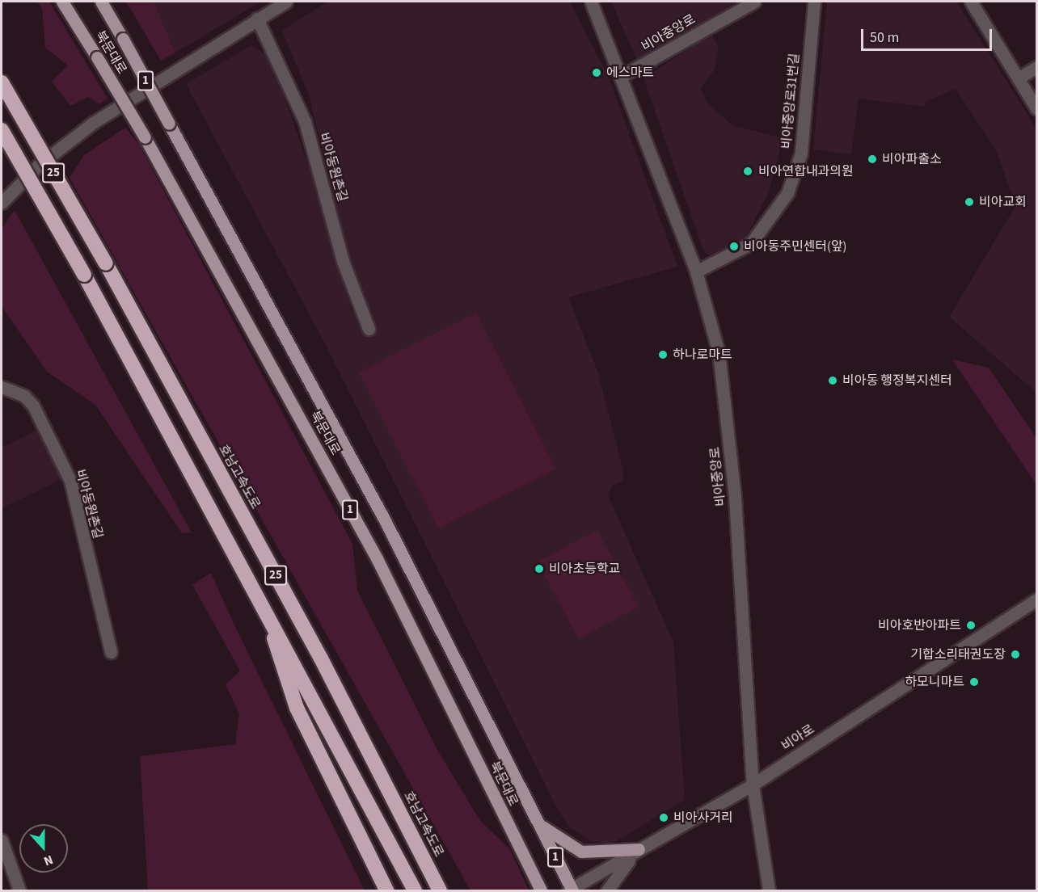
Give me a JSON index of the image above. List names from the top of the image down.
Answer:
{
  "streets": {
    "highway": ["25", "호남고속도로"],
    "main road": ["북문대로", "1"],
    "street": [
      "비아중앙로",
      "비아중앙로31번길",
      "비아동원촌길",
      "비아로"
    ]
  },
  "crossings": [
    ["비아중앙로", "비아중앙로31번길"],
    ["비아중앙로", "비아로"],
    ["북문대로", "비아로"]
  ],
  "places": [
    "에스마트",
    "비아파출소",
    "비아연합내과의원",
    "비아교회",
    "비아동주민센터(앞)",
    "하나로마트",
    "비아동 행정복지센터",
    "비아초등학교",
    "비아호반아파트",
    "기합소리태권도장",
    "하모니마트",
    "비아사거리"
  ],
  "scale_bar": "50 m",
  "north": "bottom"
}
